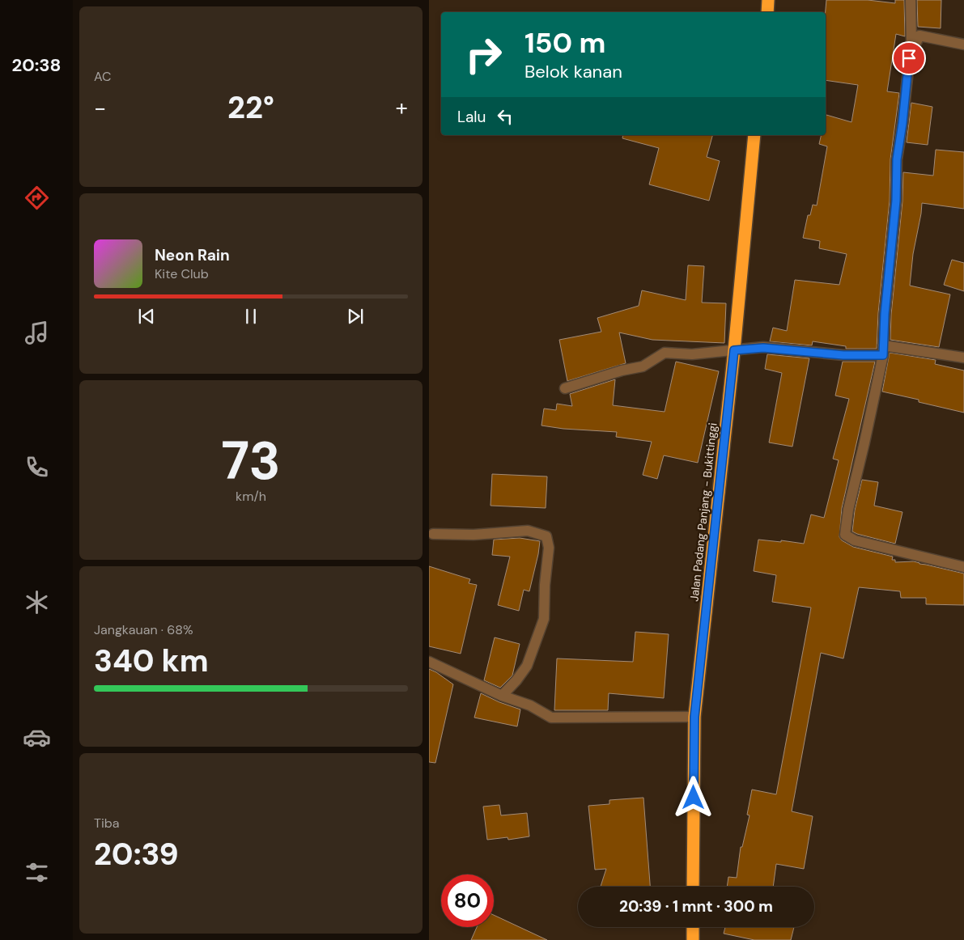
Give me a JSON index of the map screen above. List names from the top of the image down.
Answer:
{
  "streets": {
    "highway": ["Jalan Padang Panjang - Bukittinggi"]
  },
  "page": {
    "tabs": "20:38",
    "tile": [
      "AC",
      ["73", "km/h"],
      ["Jangkauan · 68%", "340 km"],
      ["Tiba", "20:39"]
    ],
    "turn": ["150 m", "Belok kanan"],
    "heat": ["−", "22°", "+"],
    "then": "Lalu",
    "song": ["Neon Rain", "Kite Club"],
    "limit": "80",
    "trip": "20:39 · 1 mnt · 300 m"
  }
}
